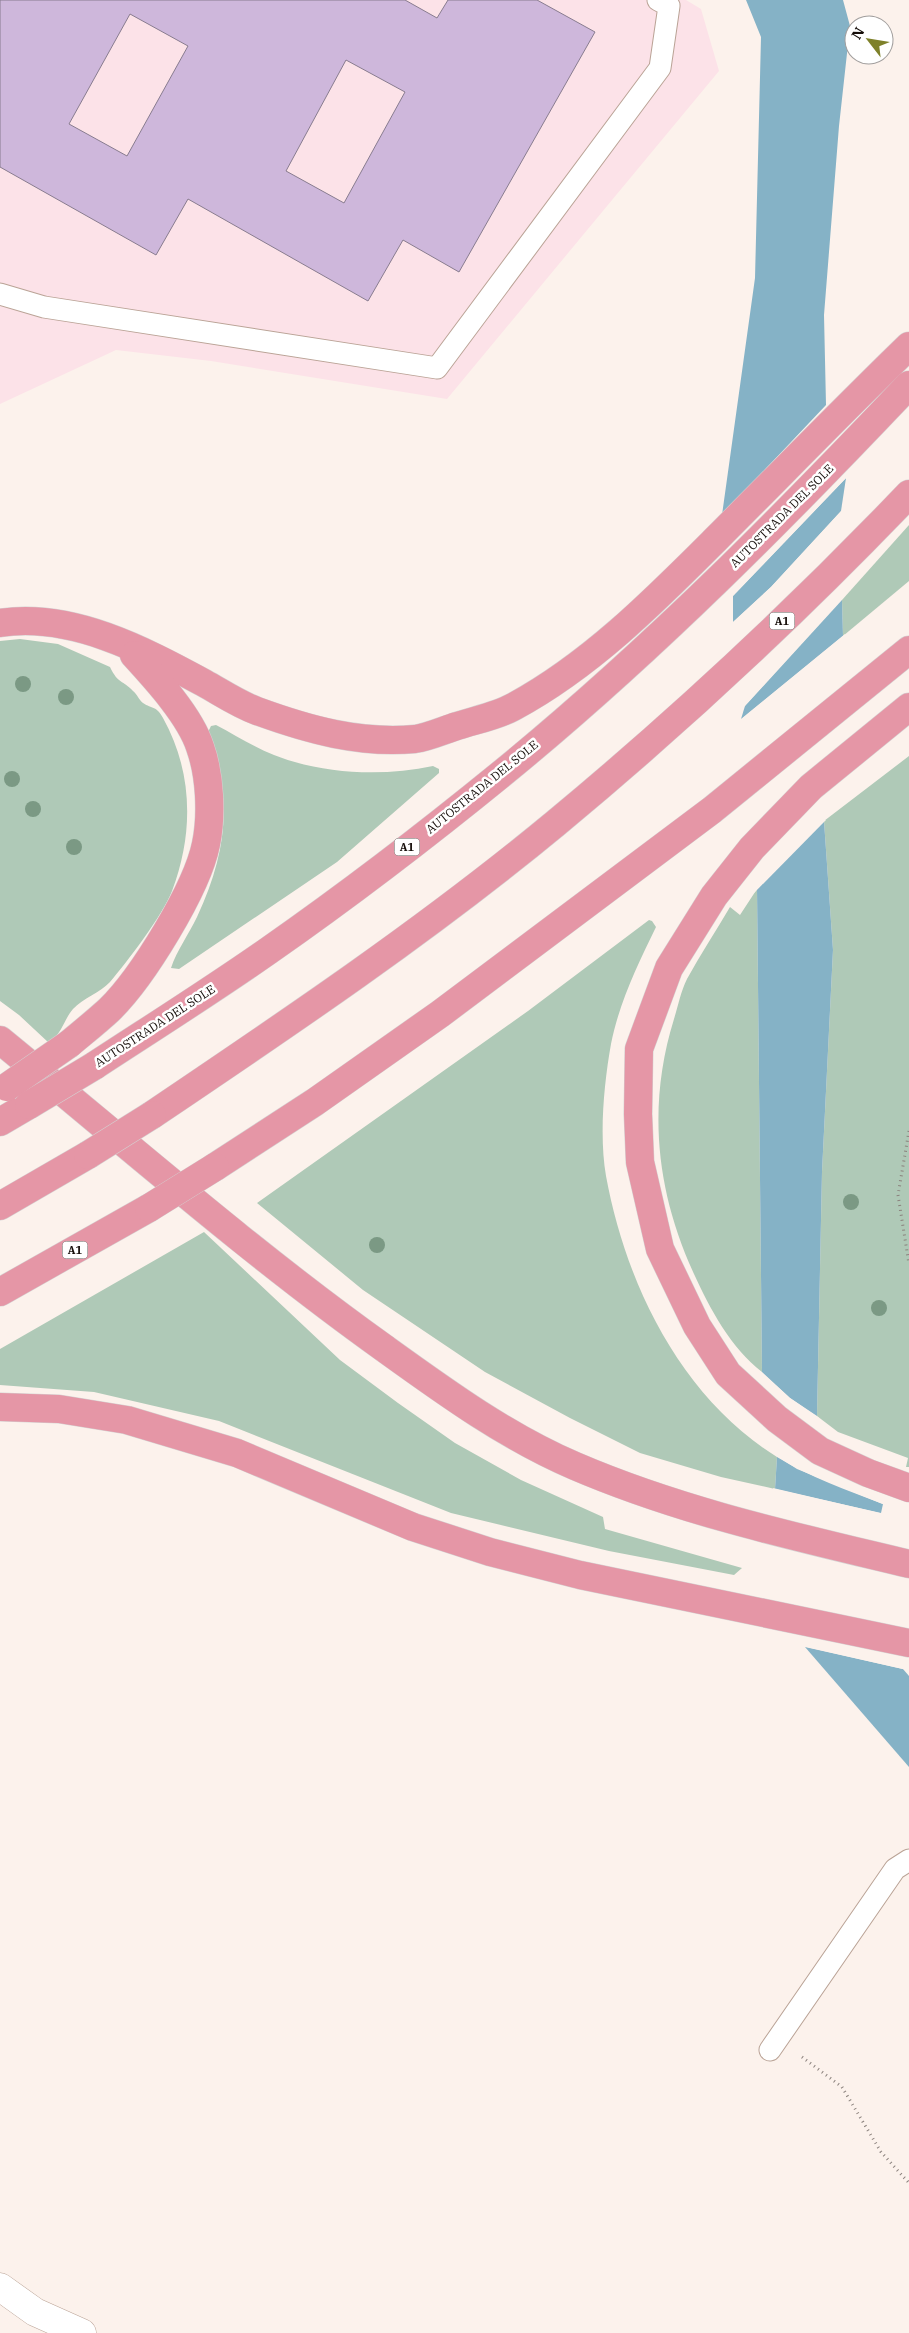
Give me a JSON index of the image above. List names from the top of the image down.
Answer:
{
  "streets": {
    "highway": ["AUTOSTRADA DEL SOLE", "A1"]
  },
  "north": "top left"
}
